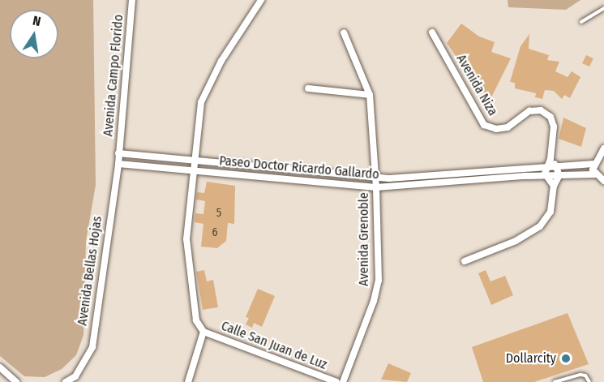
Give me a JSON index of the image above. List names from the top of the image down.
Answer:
{
  "streets": {
    "street": [
      "Avenida Campo Florido",
      "Avenida Niza",
      "Paseo Doctor Ricardo Gallardo",
      "Avenida Grenoble",
      "Avenida Bellas Hojas",
      "Calle San Juan de Luz"
    ]
  },
  "crossings": [
    ["Avenida Campo Florido", "Paseo Doctor Ricardo Gallardo"],
    ["Avenida Campo Florido", "Avenida Bellas Hojas"],
    ["Avenida Niza", "Paseo Doctor Ricardo Gallardo"],
    ["Paseo Doctor Ricardo Gallardo", "Avenida Grenoble"],
    ["Paseo Doctor Ricardo Gallardo", "Avenida Bellas Hojas"]
  ],
  "places": ["Dollarcity"],
  "house_numbers": ["5", "6"],
  "north": "top"
}
